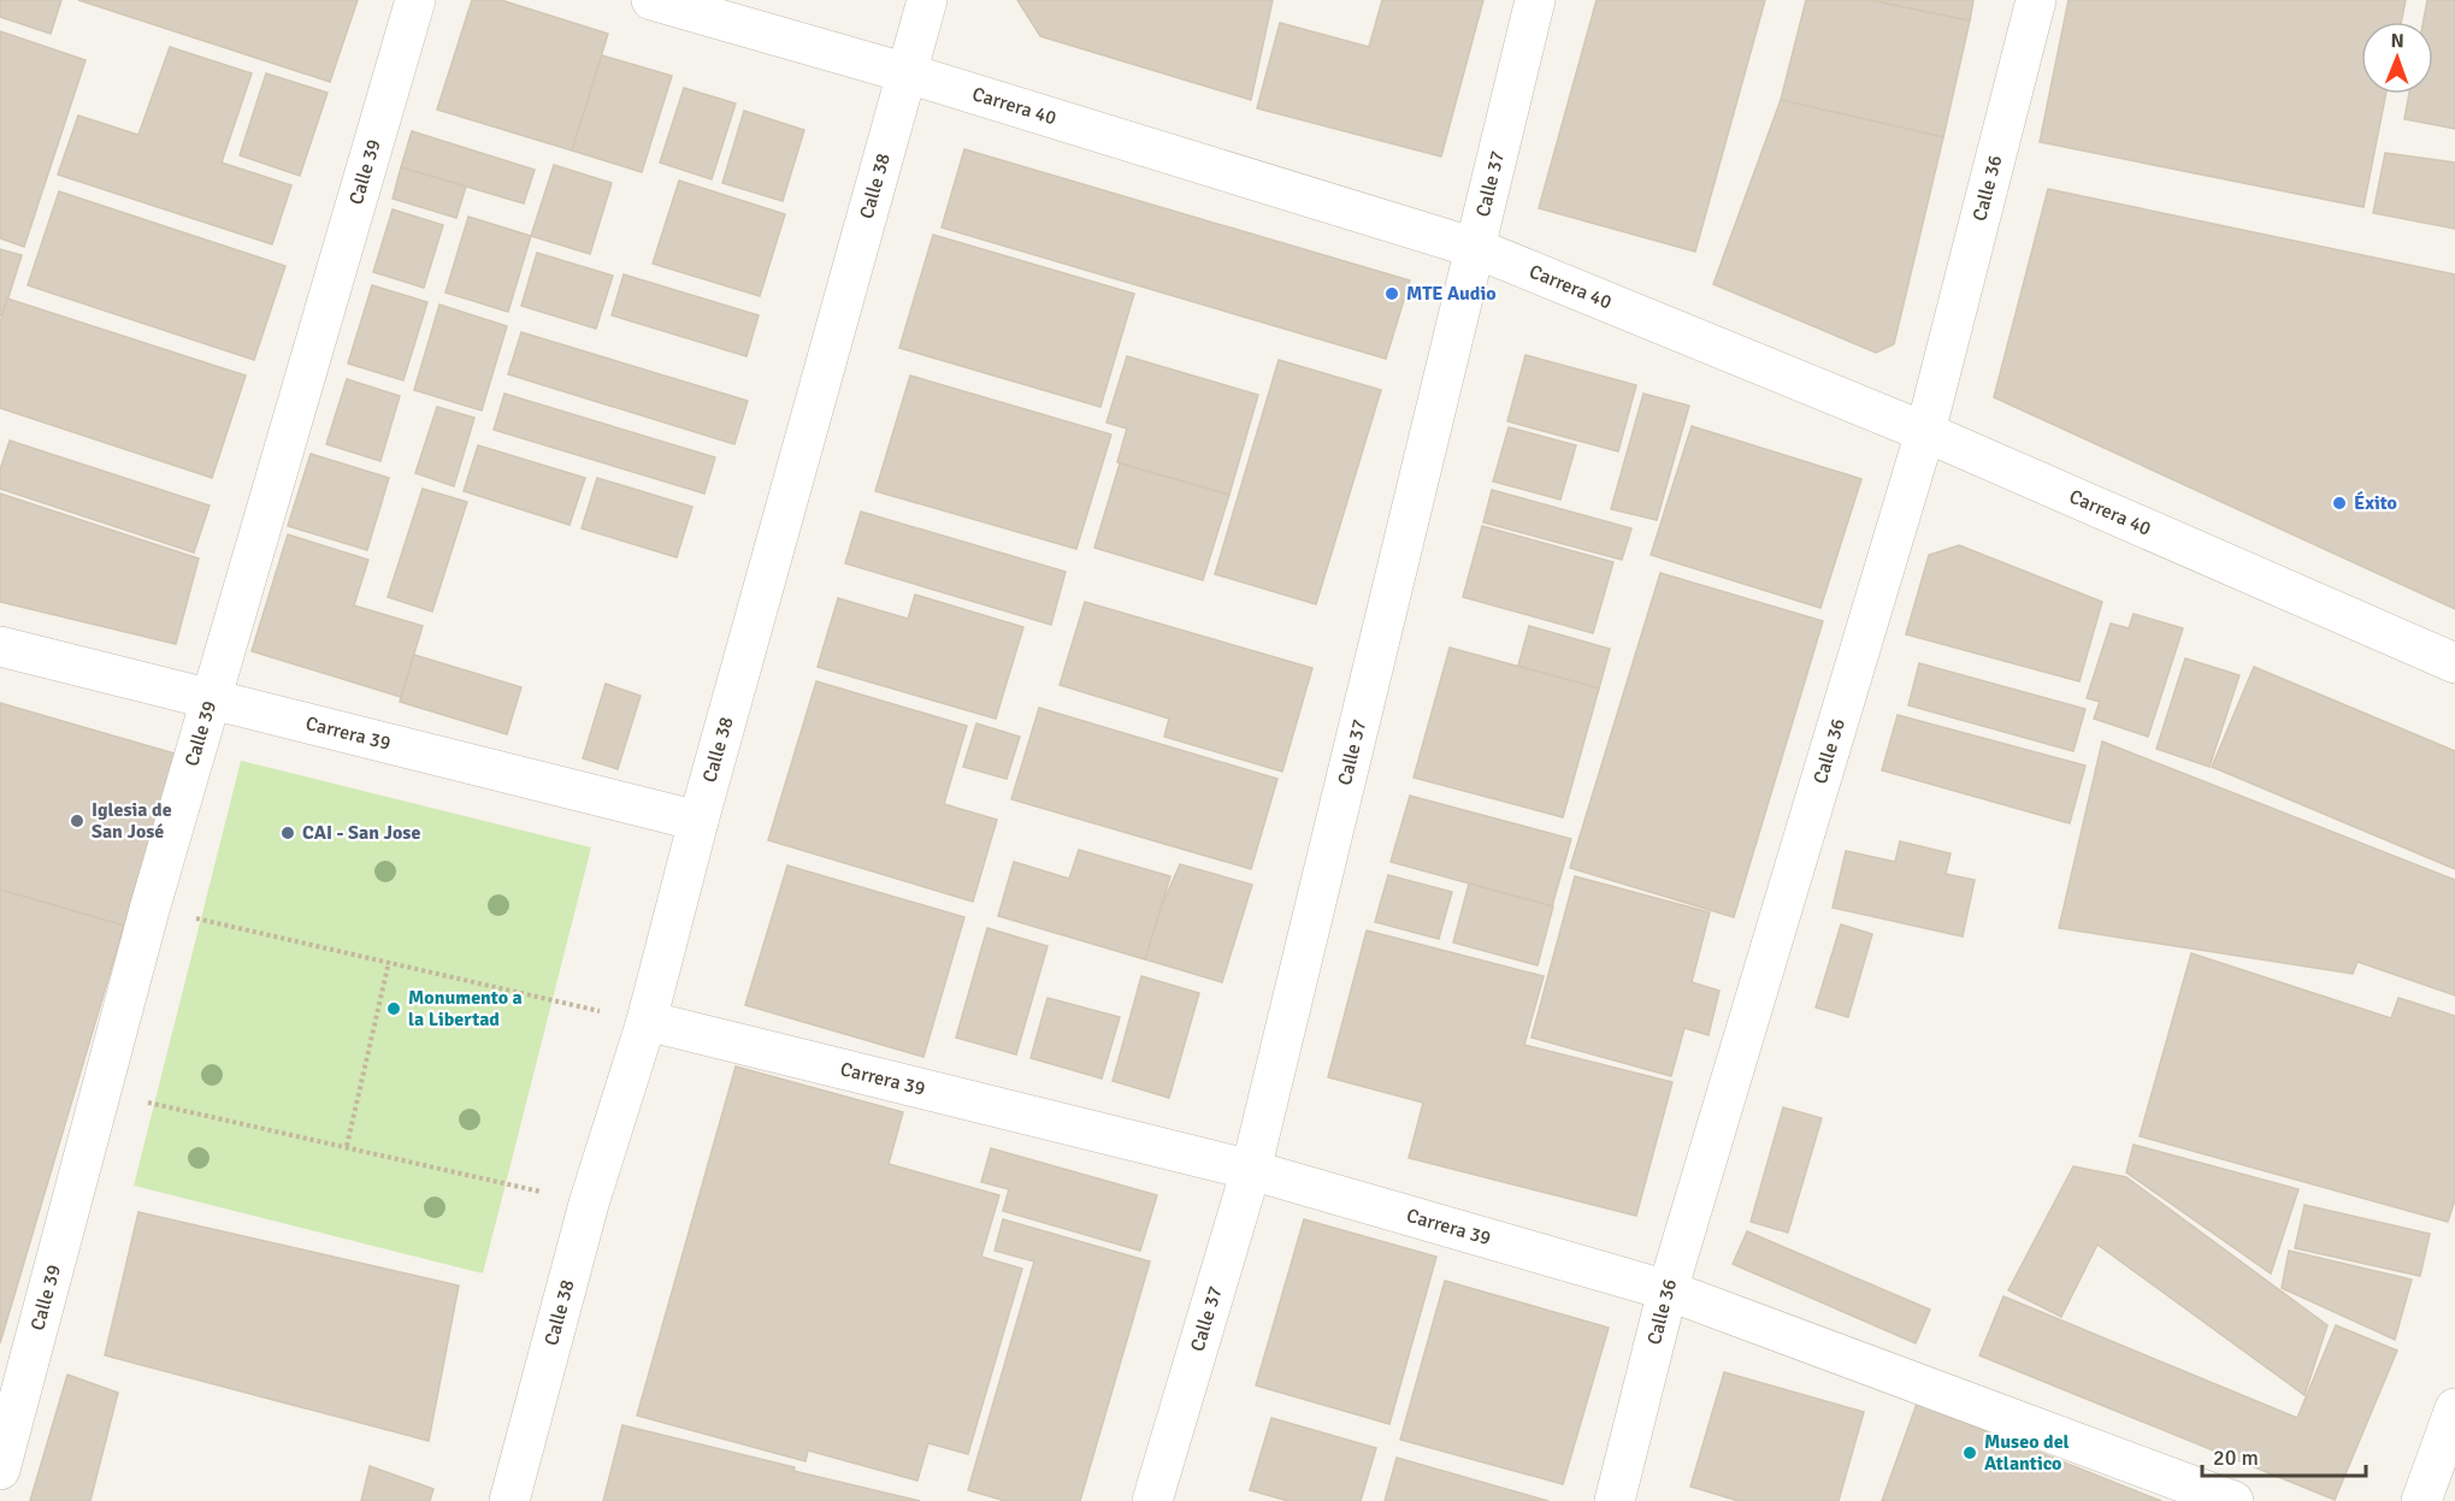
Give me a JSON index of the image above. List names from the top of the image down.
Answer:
{
  "streets": {
    "street": [
      "Carrera 40",
      "Calle 39",
      "Calle 37",
      "Calle 38",
      "Calle 36",
      "Carrera 39"
    ]
  },
  "crossings": [
    ["Carrera 40", "Calle 37"],
    ["Carrera 40", "Calle 38"],
    ["Carrera 40", "Calle 36"],
    ["Calle 39", "Carrera 39"],
    ["Calle 37", "Carrera 39"],
    ["Calle 38", "Carrera 39"],
    ["Calle 36", "Carrera 39"]
  ],
  "places": [
    "MTE Audio",
    "Éxito",
    "Iglesia de San José",
    "CAI - San Jose",
    "Monumento a la Libertad",
    "Museo del Atlantico"
  ],
  "scale_bar": "20 m",
  "north": "top"
}
